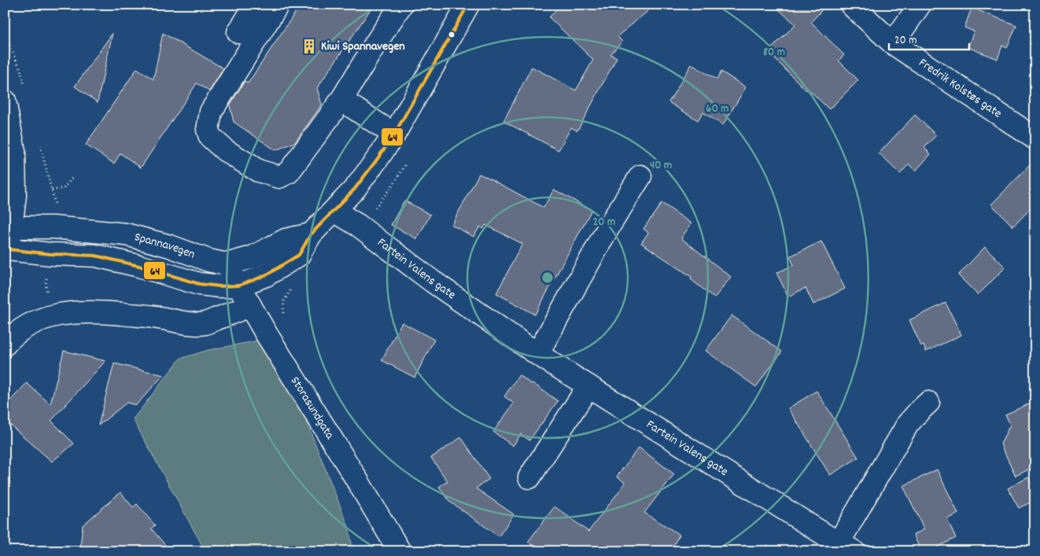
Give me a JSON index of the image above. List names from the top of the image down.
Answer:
{
  "streets": {
    "street": [
      "Fredrik Kolstøs gate",
      "Spannavegen",
      "Fartein Valens gate",
      "Storasundgata"
    ]
  },
  "crossings": [
    ["Spannavegen", "Fartein Valens gate"],
    ["Spannavegen", "Storasundgata"]
  ],
  "places": {
    "building": ["Kiwi Spannavegen"]
  },
  "lines": ["transit line 64"],
  "scale_bar": "20 m",
  "rings": [
    "80 m",
    "60 m",
    "40 m",
    "20 m"
  ]
}
